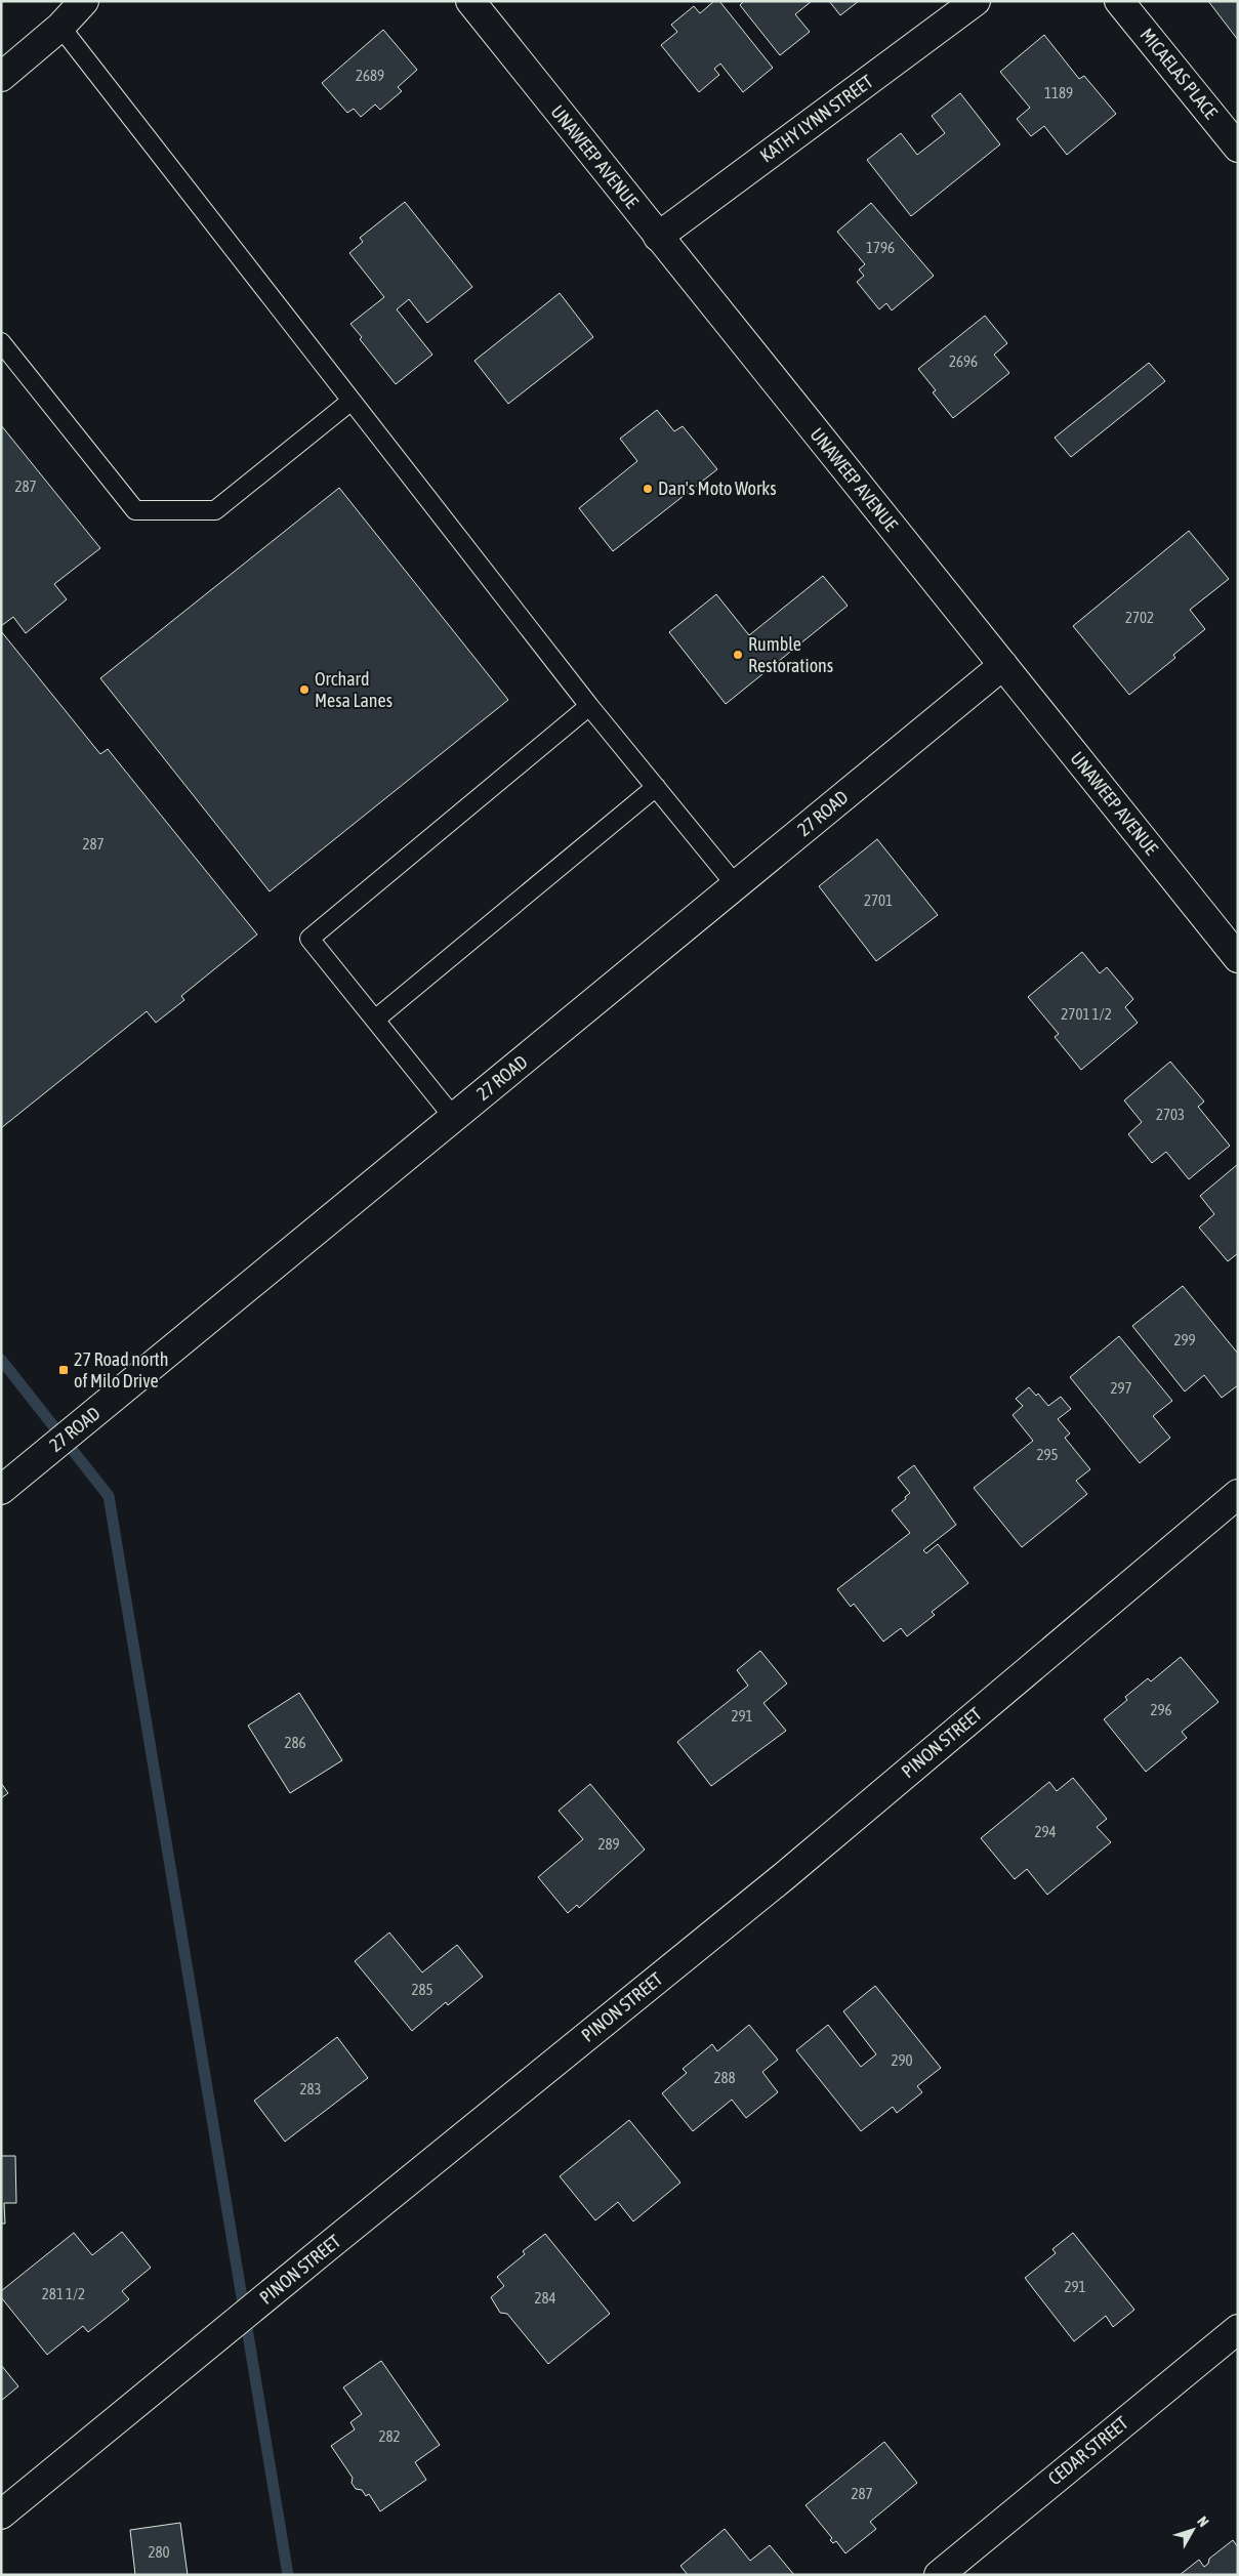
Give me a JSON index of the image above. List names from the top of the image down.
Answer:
{
  "streets": {
    "street": [
      "MICAELAS PLACE",
      "KATHY LYNN STREET",
      "UNAWEEP AVENUE",
      "27 ROAD",
      "PINON STREET",
      "CEDAR STREET"
    ]
  },
  "crossings": [
    ["KATHY LYNN STREET", "UNAWEEP AVENUE"],
    ["UNAWEEP AVENUE", "27 ROAD"]
  ],
  "places": {
    "other": ["Dan's Moto Works", "Rumble Restorations", "Orchard Mesa Lanes"],
    "transit": ["27 Road north of Milo Drive"]
  },
  "house_numbers": [
    "2689",
    "1189",
    "1796",
    "2696",
    "287",
    "2702",
    "287",
    "2701",
    "2701 1/2",
    "2703",
    "299",
    "297",
    "295",
    "296",
    "291",
    "286",
    "294",
    "289",
    "285",
    "290",
    "288",
    "283",
    "291",
    "281 1/2",
    "284",
    "282",
    "287",
    "280"
  ],
  "north": "top right"
}
